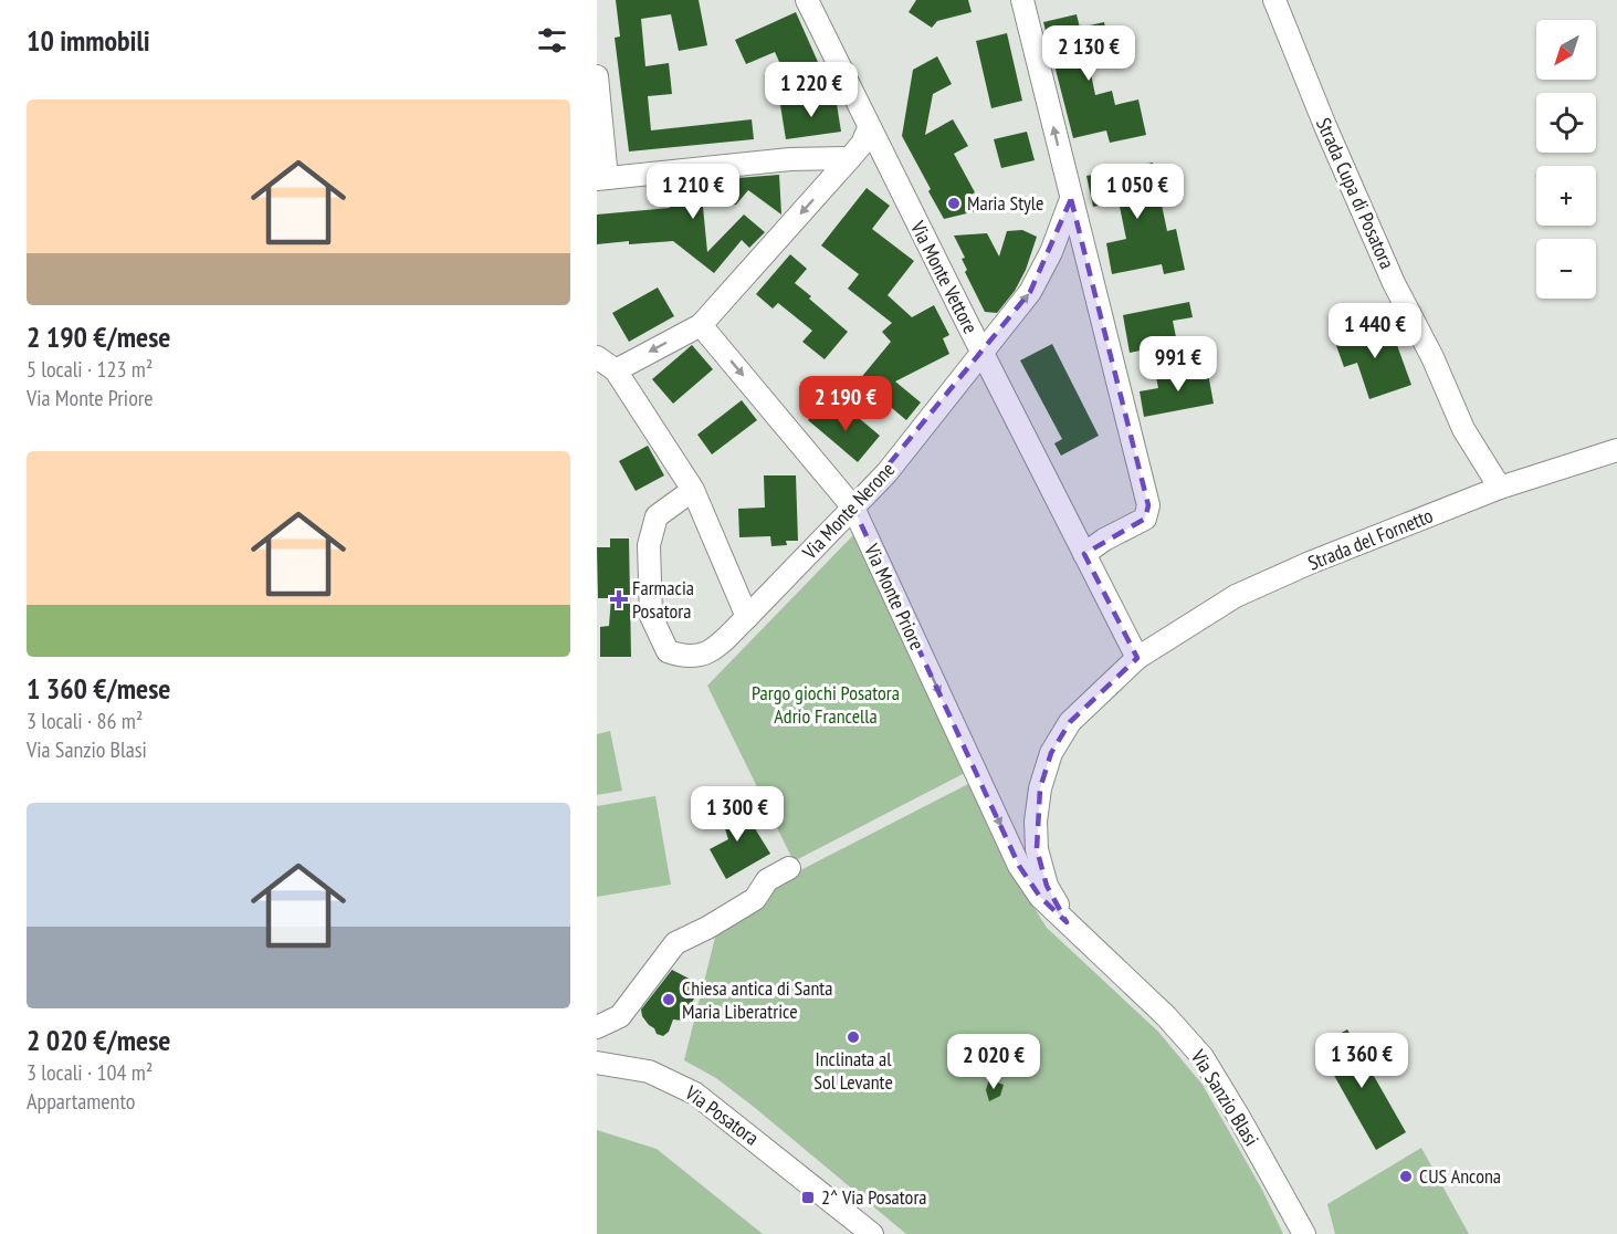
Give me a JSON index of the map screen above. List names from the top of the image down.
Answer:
{
  "streets": {
    "street": [
      "Strada Cupa di Posatora",
      "Via Monte Vettore",
      "Via Monte Nerone",
      "Strada del Fornetto",
      "Via Monte Priore",
      "Via Sanzio Blasi",
      "Via Posatora"
    ]
  },
  "crossings": [
    ["Strada Cupa di Posatora", "Strada del Fornetto"],
    ["Via Monte Vettore", "Via Monte Nerone"],
    ["Via Monte Vettore", "Strada del Fornetto"],
    ["Via Monte Vettore", "Via Sanzio Blasi"],
    ["Via Monte Nerone", "Via Monte Priore"],
    ["Strada del Fornetto", "Via Sanzio Blasi"],
    ["Via Monte Priore", "Via Sanzio Blasi"]
  ],
  "parks": ["Pargo giochi Posatora Adrio Francella"],
  "places": {
    "other": [
      "Maria Style",
      "Chiesa antica di Santa Maria Liberatrice",
      "Inclinata al Sol Levante",
      "CUS Ancona"
    ],
    "health": ["Farmacia Posatora"],
    "transit": ["2^ Via Posatora"]
  },
  "north": "bottom left",
  "page": {
    "heading": "10 immobili",
    "map_buttons": ["+", "−"],
    "price": [
      "2 130 €",
      "1 220 €",
      "1 210 €",
      "1 050 €",
      "1 440 €",
      "991 €",
      "2 190 €",
      "1 300 €",
      "1 360 €",
      "2 020 €"
    ],
    "list": [
      {
        "name": "2 190 €/mese",
        "note": "5 locali · 123 m² · Via Monte Priore"
      },
      {
        "name": "1 360 €/mese",
        "note": "3 locali · 86 m² · Via Sanzio Blasi"
      },
      {
        "name": "2 020 €/mese",
        "note": "3 locali · 104 m² · Appartamento"
      }
    ]
  }
}
